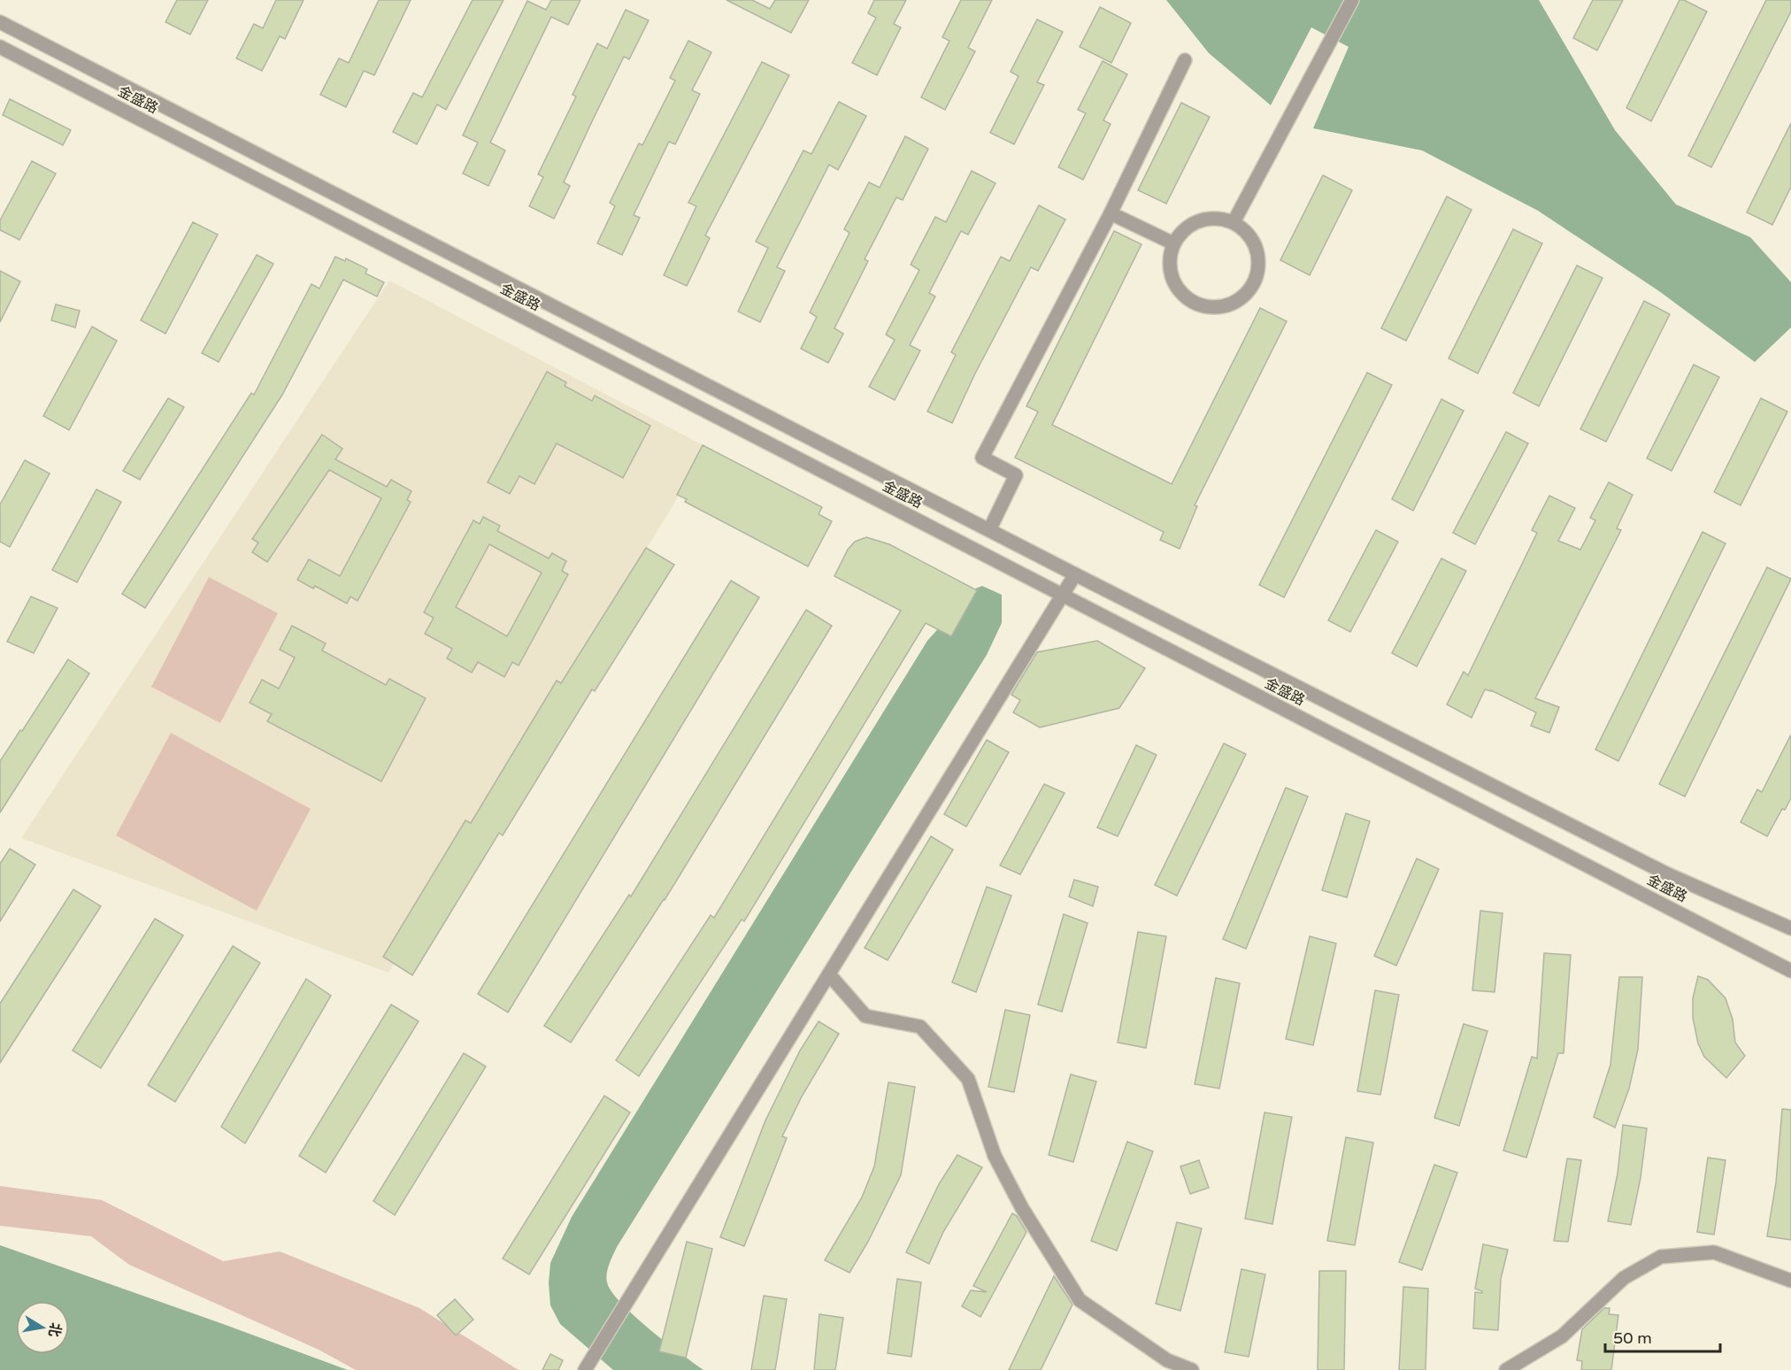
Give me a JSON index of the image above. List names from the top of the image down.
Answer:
{
  "streets": {
    "street": ["金盛路"]
  },
  "scale_bar": "50 m",
  "north": "right"
}
